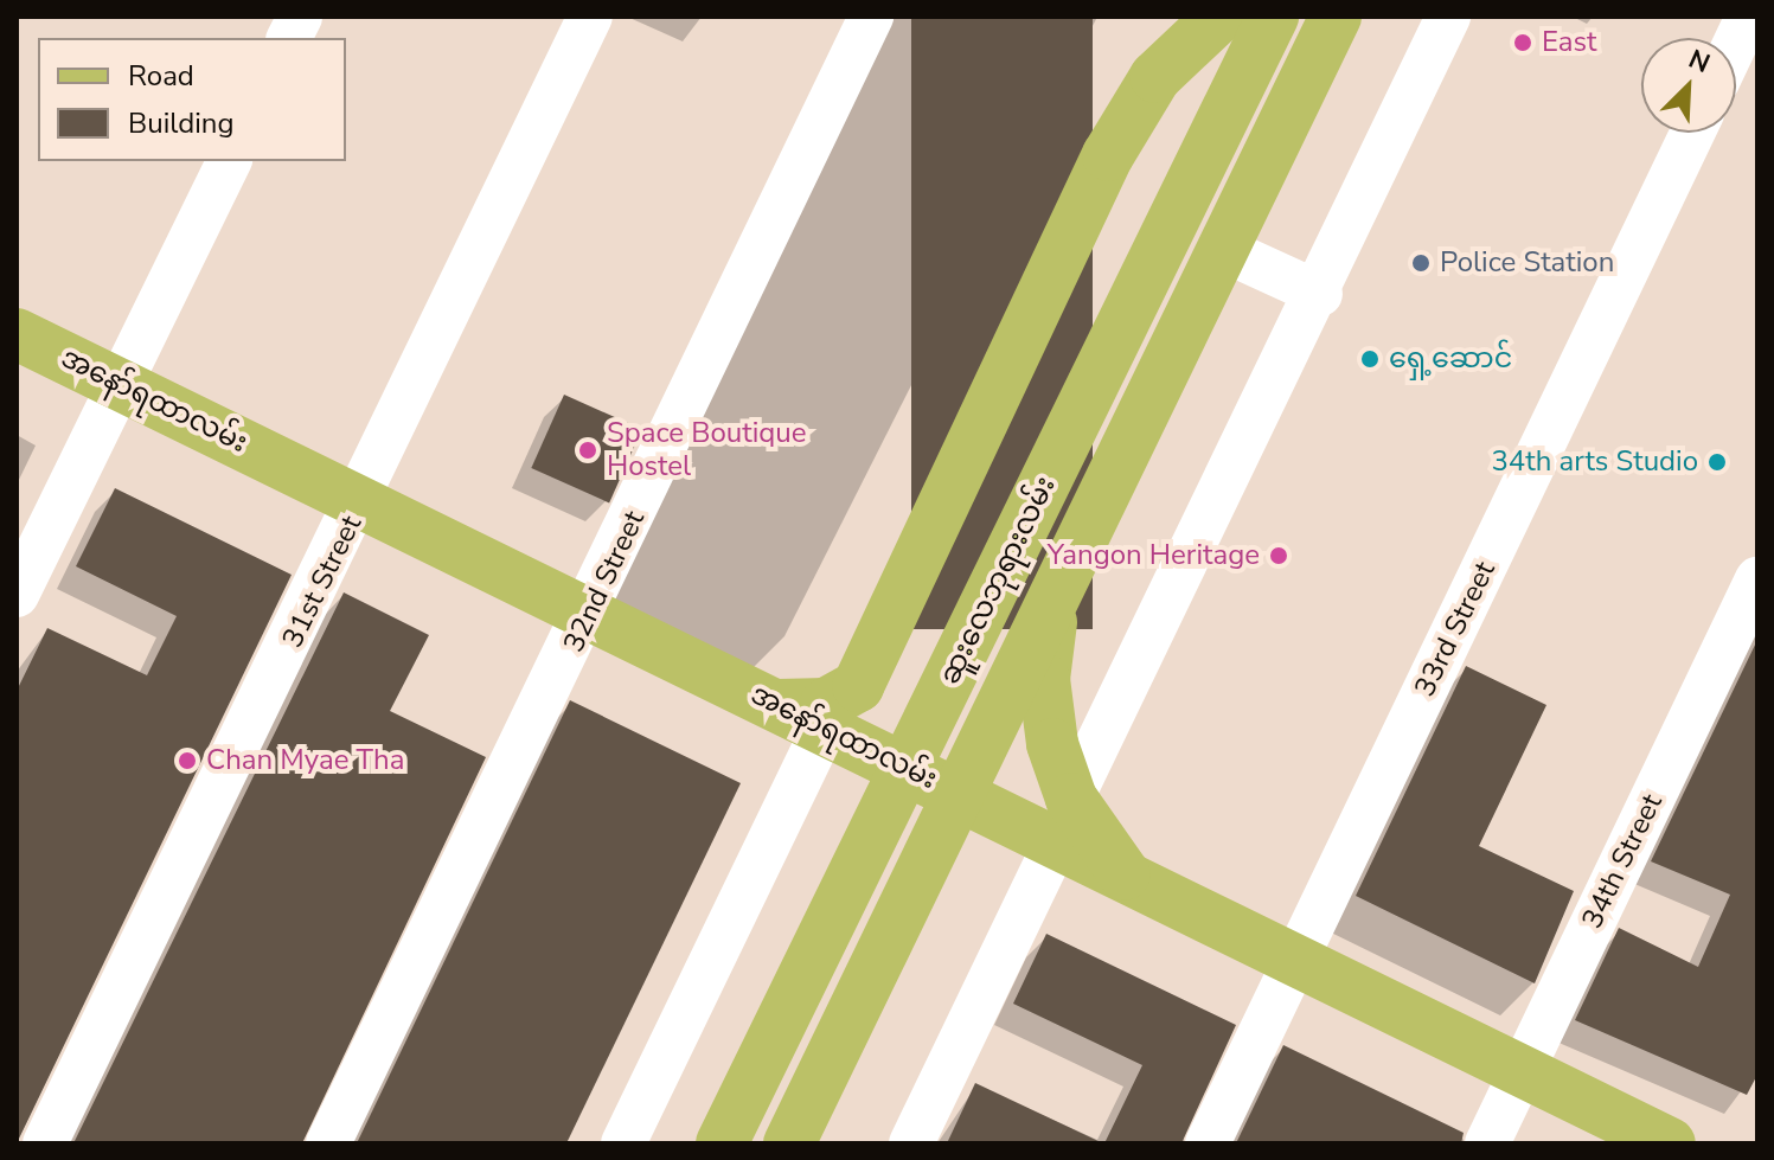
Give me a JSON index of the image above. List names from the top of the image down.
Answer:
{
  "streets": {
    "main road": ["အနော်ရထာလမ်း", "ဆူးလေဘုရားလမ်း"],
    "street": [
      "31st Street",
      "32nd Street",
      "33rd Street",
      "34th Street"
    ]
  },
  "crossings": [
    ["အနော်ရထာလမ်း", "ဆူးလေဘုရားလမ်း"],
    ["အနော်ရထာလမ်း", "31st Street"],
    ["အနော်ရထာလမ်း", "32nd Street"]
  ],
  "places": [
    "East",
    "Police Station",
    "ရှေ့ဆောင်",
    "Space Boutique Hostel",
    "34th arts Studio",
    "Yangon Heritage",
    "Chan Myae Tha"
  ],
  "legend": ["Road", "Building"],
  "north": "top right"
}
